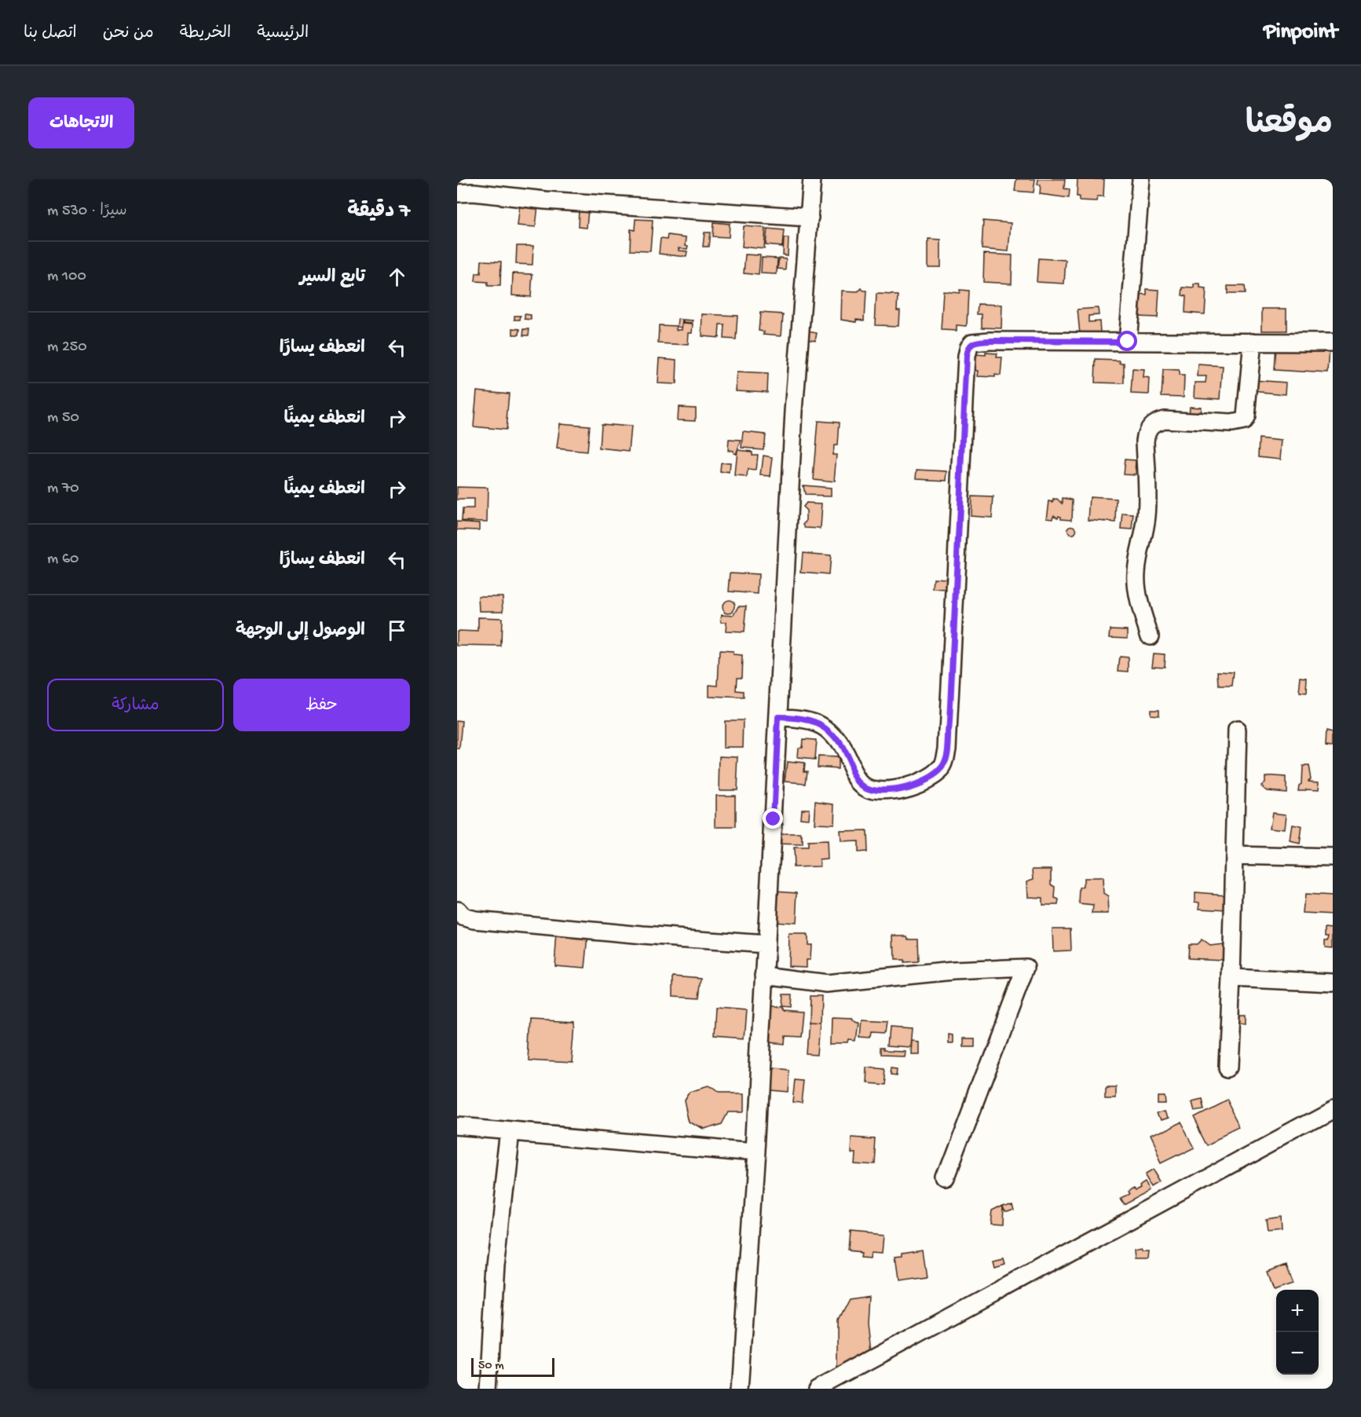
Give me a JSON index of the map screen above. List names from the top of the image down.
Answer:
{
  "scale_bar": "50 m",
  "page": {
    "header": "Pinpoint",
    "nav": [
      "الرئيسية",
      "الخريطة",
      "من نحن",
      "اتصل بنا"
    ],
    "title": "موقعنا",
    "buttons": [
      "الاتجاهات",
      ["حفظ", "مشاركة"]
    ],
    "heading": ["7 دقيقة", "سيرًا · 530 m"],
    "list": [
      ["تابع السير", "100 m"],
      ["انعطف يسارًا", "250 m"],
      ["انعطف يمينًا", "50 m"],
      ["انعطف يمينًا", "70 m"],
      ["انعطف يسارًا", "60 m"],
      "الوصول إلى الوجهة"
    ],
    "map_buttons": ["+", "−"],
    "scale": "50 m"
  }
}
